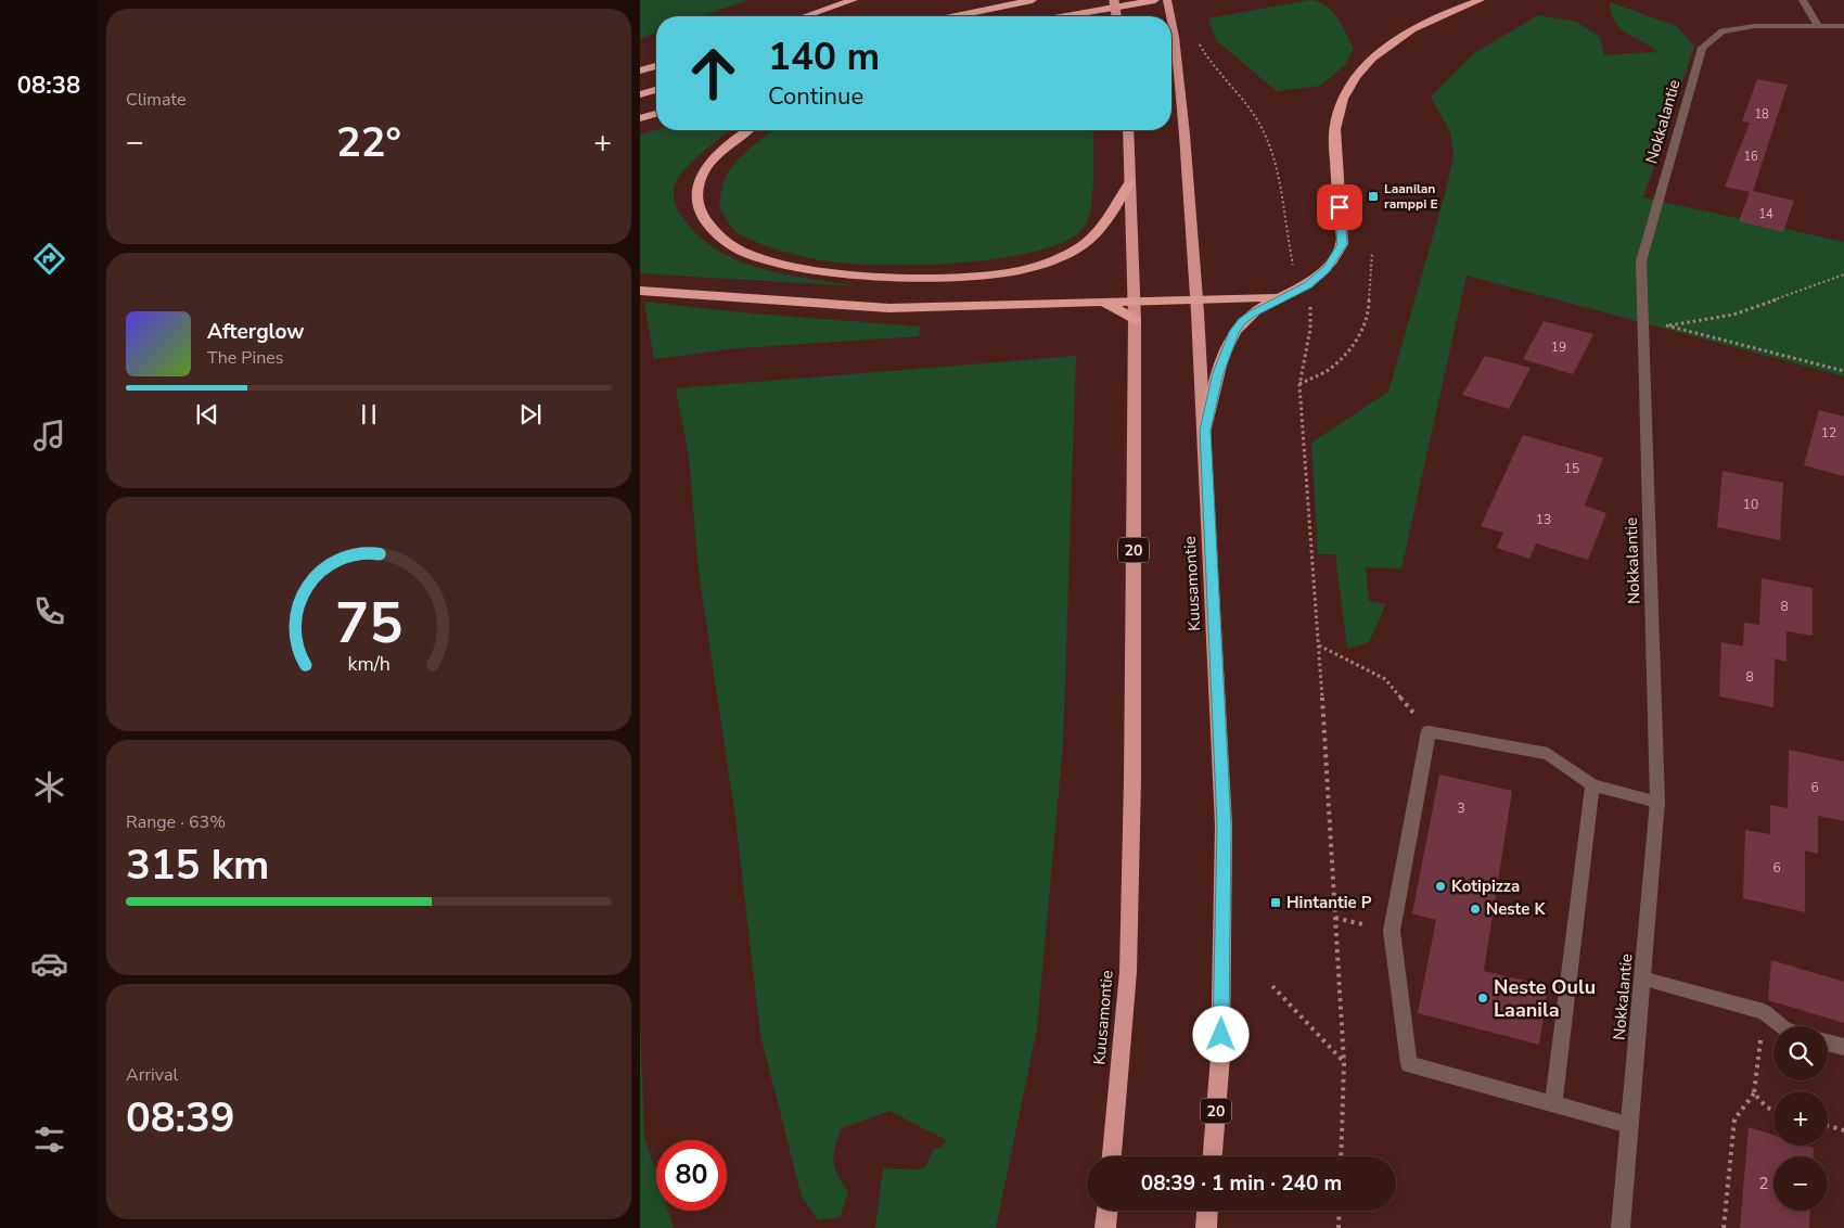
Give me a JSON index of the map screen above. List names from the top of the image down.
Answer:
{
  "streets": {
    "highway": ["20", "Kuusamontie"],
    "street": ["Nokkalantie"]
  },
  "places": {
    "transit": ["Laanilan ramppi E", "Hintantie P"],
    "other": ["Kotipizza", "Neste K", "Neste Oulu Laanila"]
  },
  "house_numbers": [
    "18",
    "16",
    "14",
    "19",
    "12",
    "15",
    "10",
    "13",
    "8",
    "8",
    "6",
    "3",
    "6",
    "2"
  ],
  "page": {
    "tabs": "08:38",
    "tile": [
      "Climate",
      ["Range · 63%", "315 km"],
      ["Arrival", "08:39"]
    ],
    "turn": ["140 m", "Continue"],
    "heat": ["−", "22°", "+"],
    "song": ["Afterglow", "The Pines"],
    "map_buttons": ["+", "−"],
    "limit": "80",
    "trip": "08:39 · 1 min · 240 m",
    "gauge": ["75", "km/h"]
  }
}
